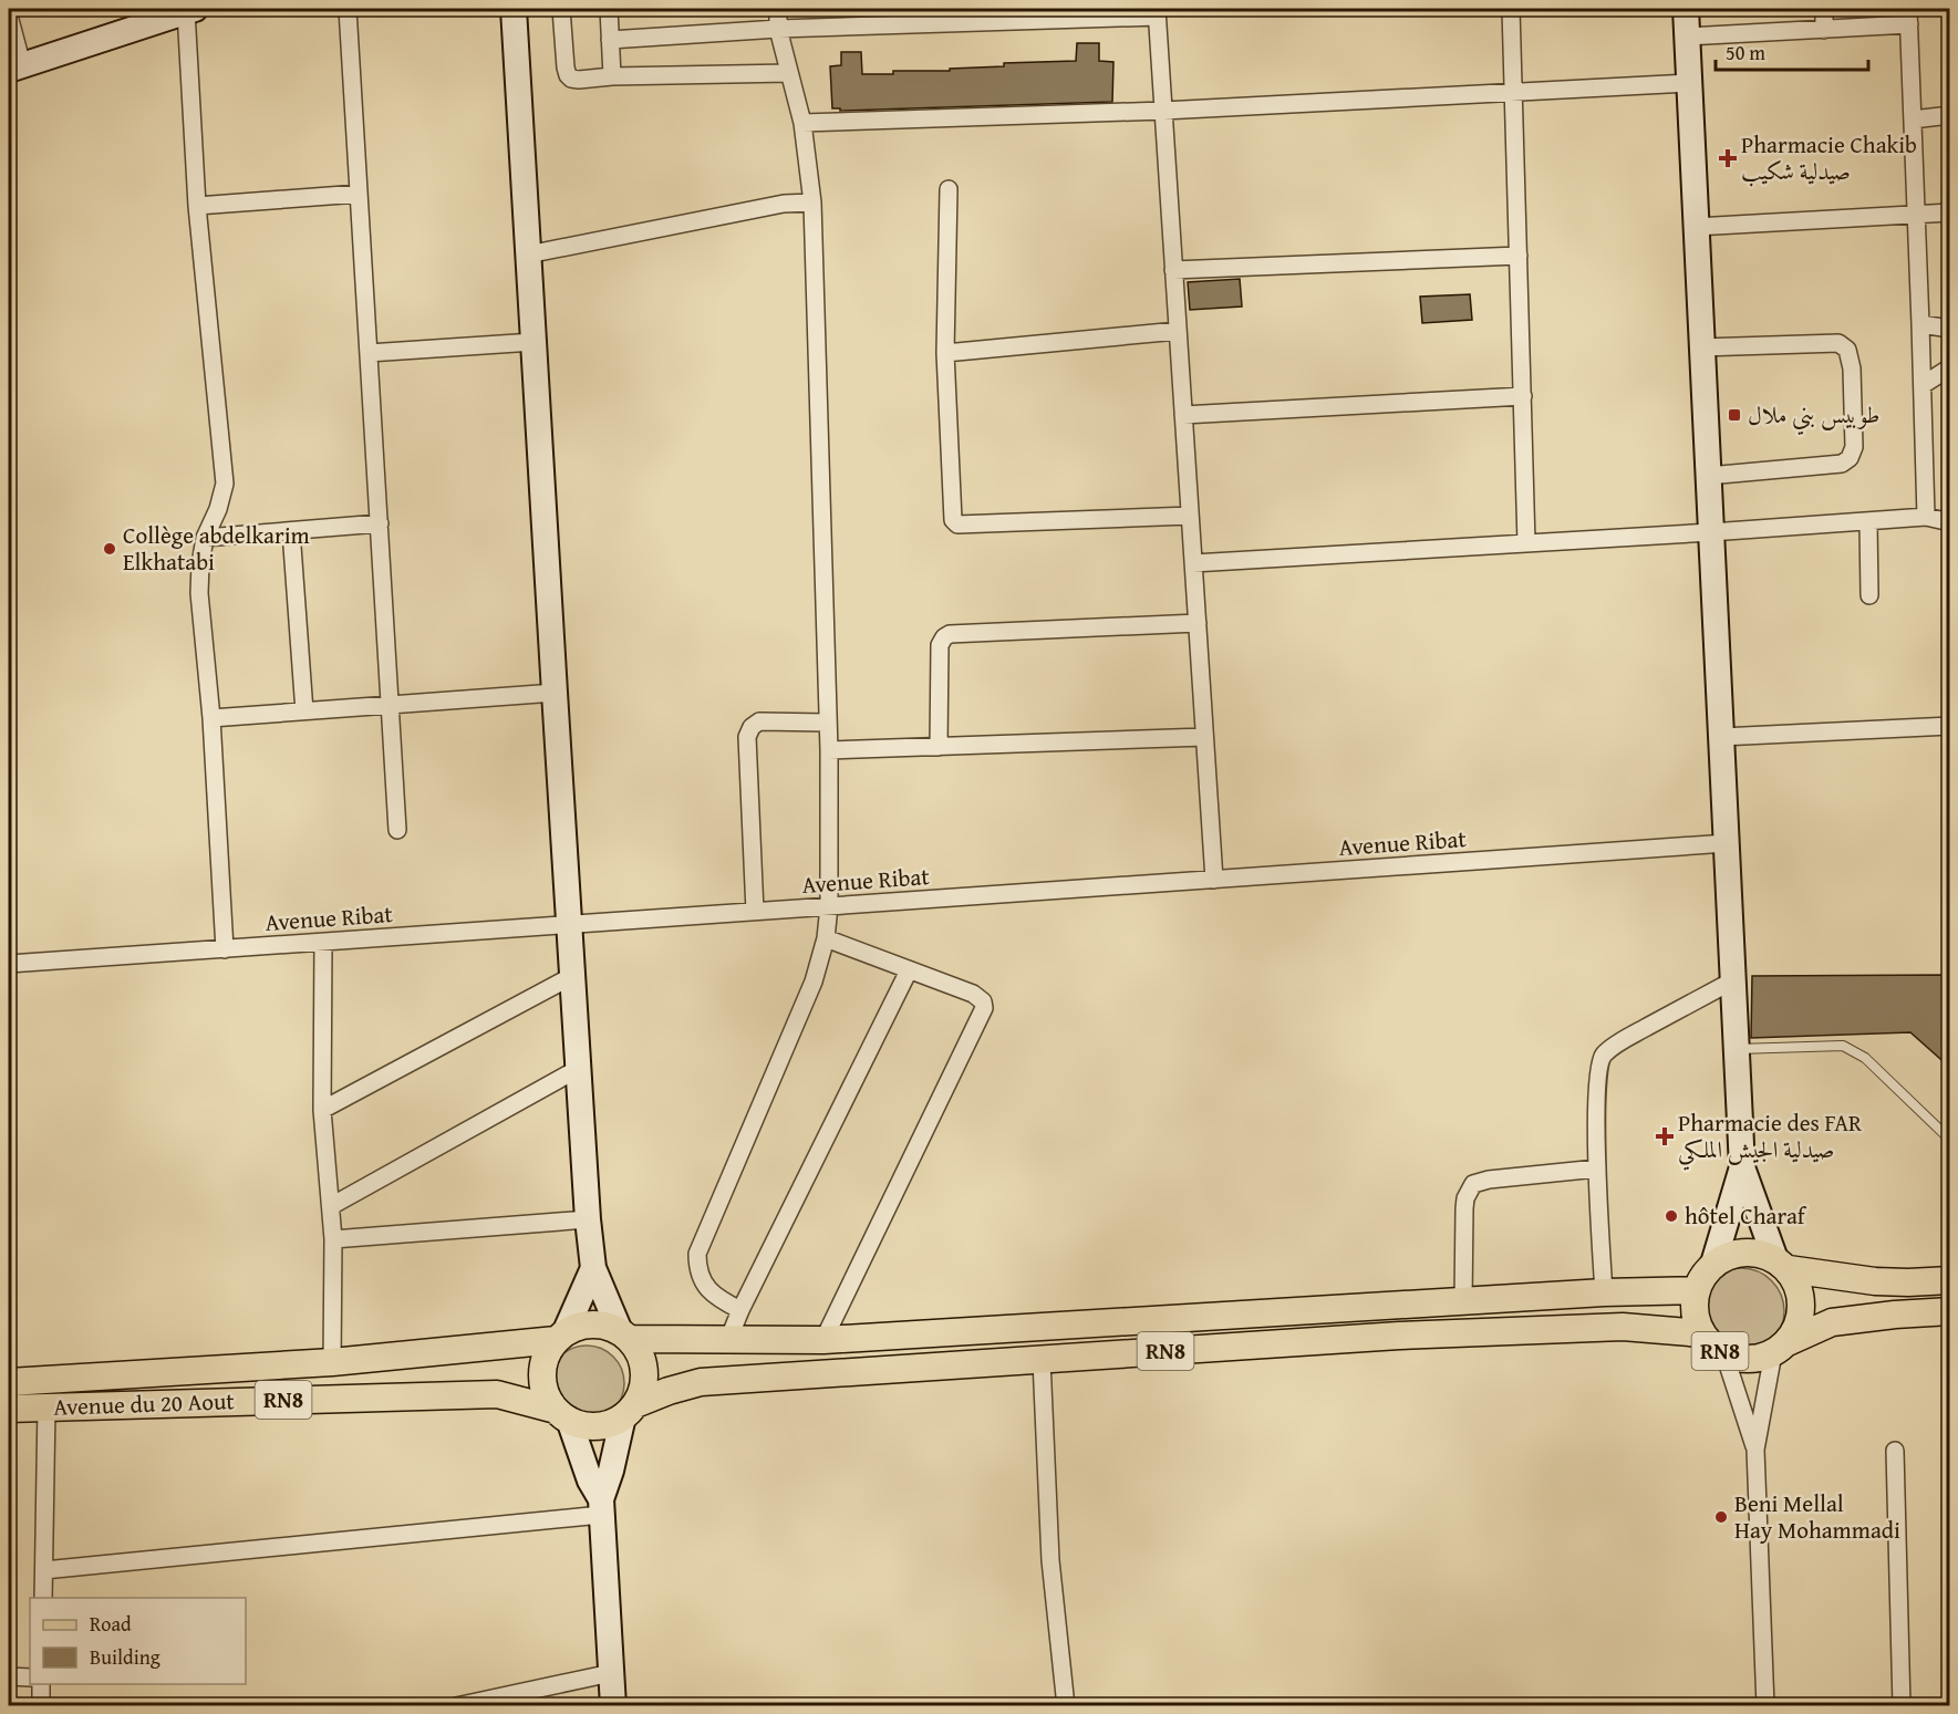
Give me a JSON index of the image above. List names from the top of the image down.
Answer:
{
  "streets": {
    "main road": ["RN8", "Avenue du 20 Aout"],
    "street": ["Avenue Ribat"]
  },
  "crossings": [
    ["RN8", "Avenue du 20 Aout"]
  ],
  "places": {
    "health": ["Pharmacie Chakib صيدلية شكيب", "Pharmacie des FAR صيدلية الجيش الملكي"],
    "transit": ["طوبيس بني ملال"],
    "other": ["Collège abdelkarim Elkhatabi", "hôtel Charaf", "Beni Mellal Hay Mohammadi"]
  },
  "legend": ["Road", "Building"],
  "scale_bar": "50 m"
}
